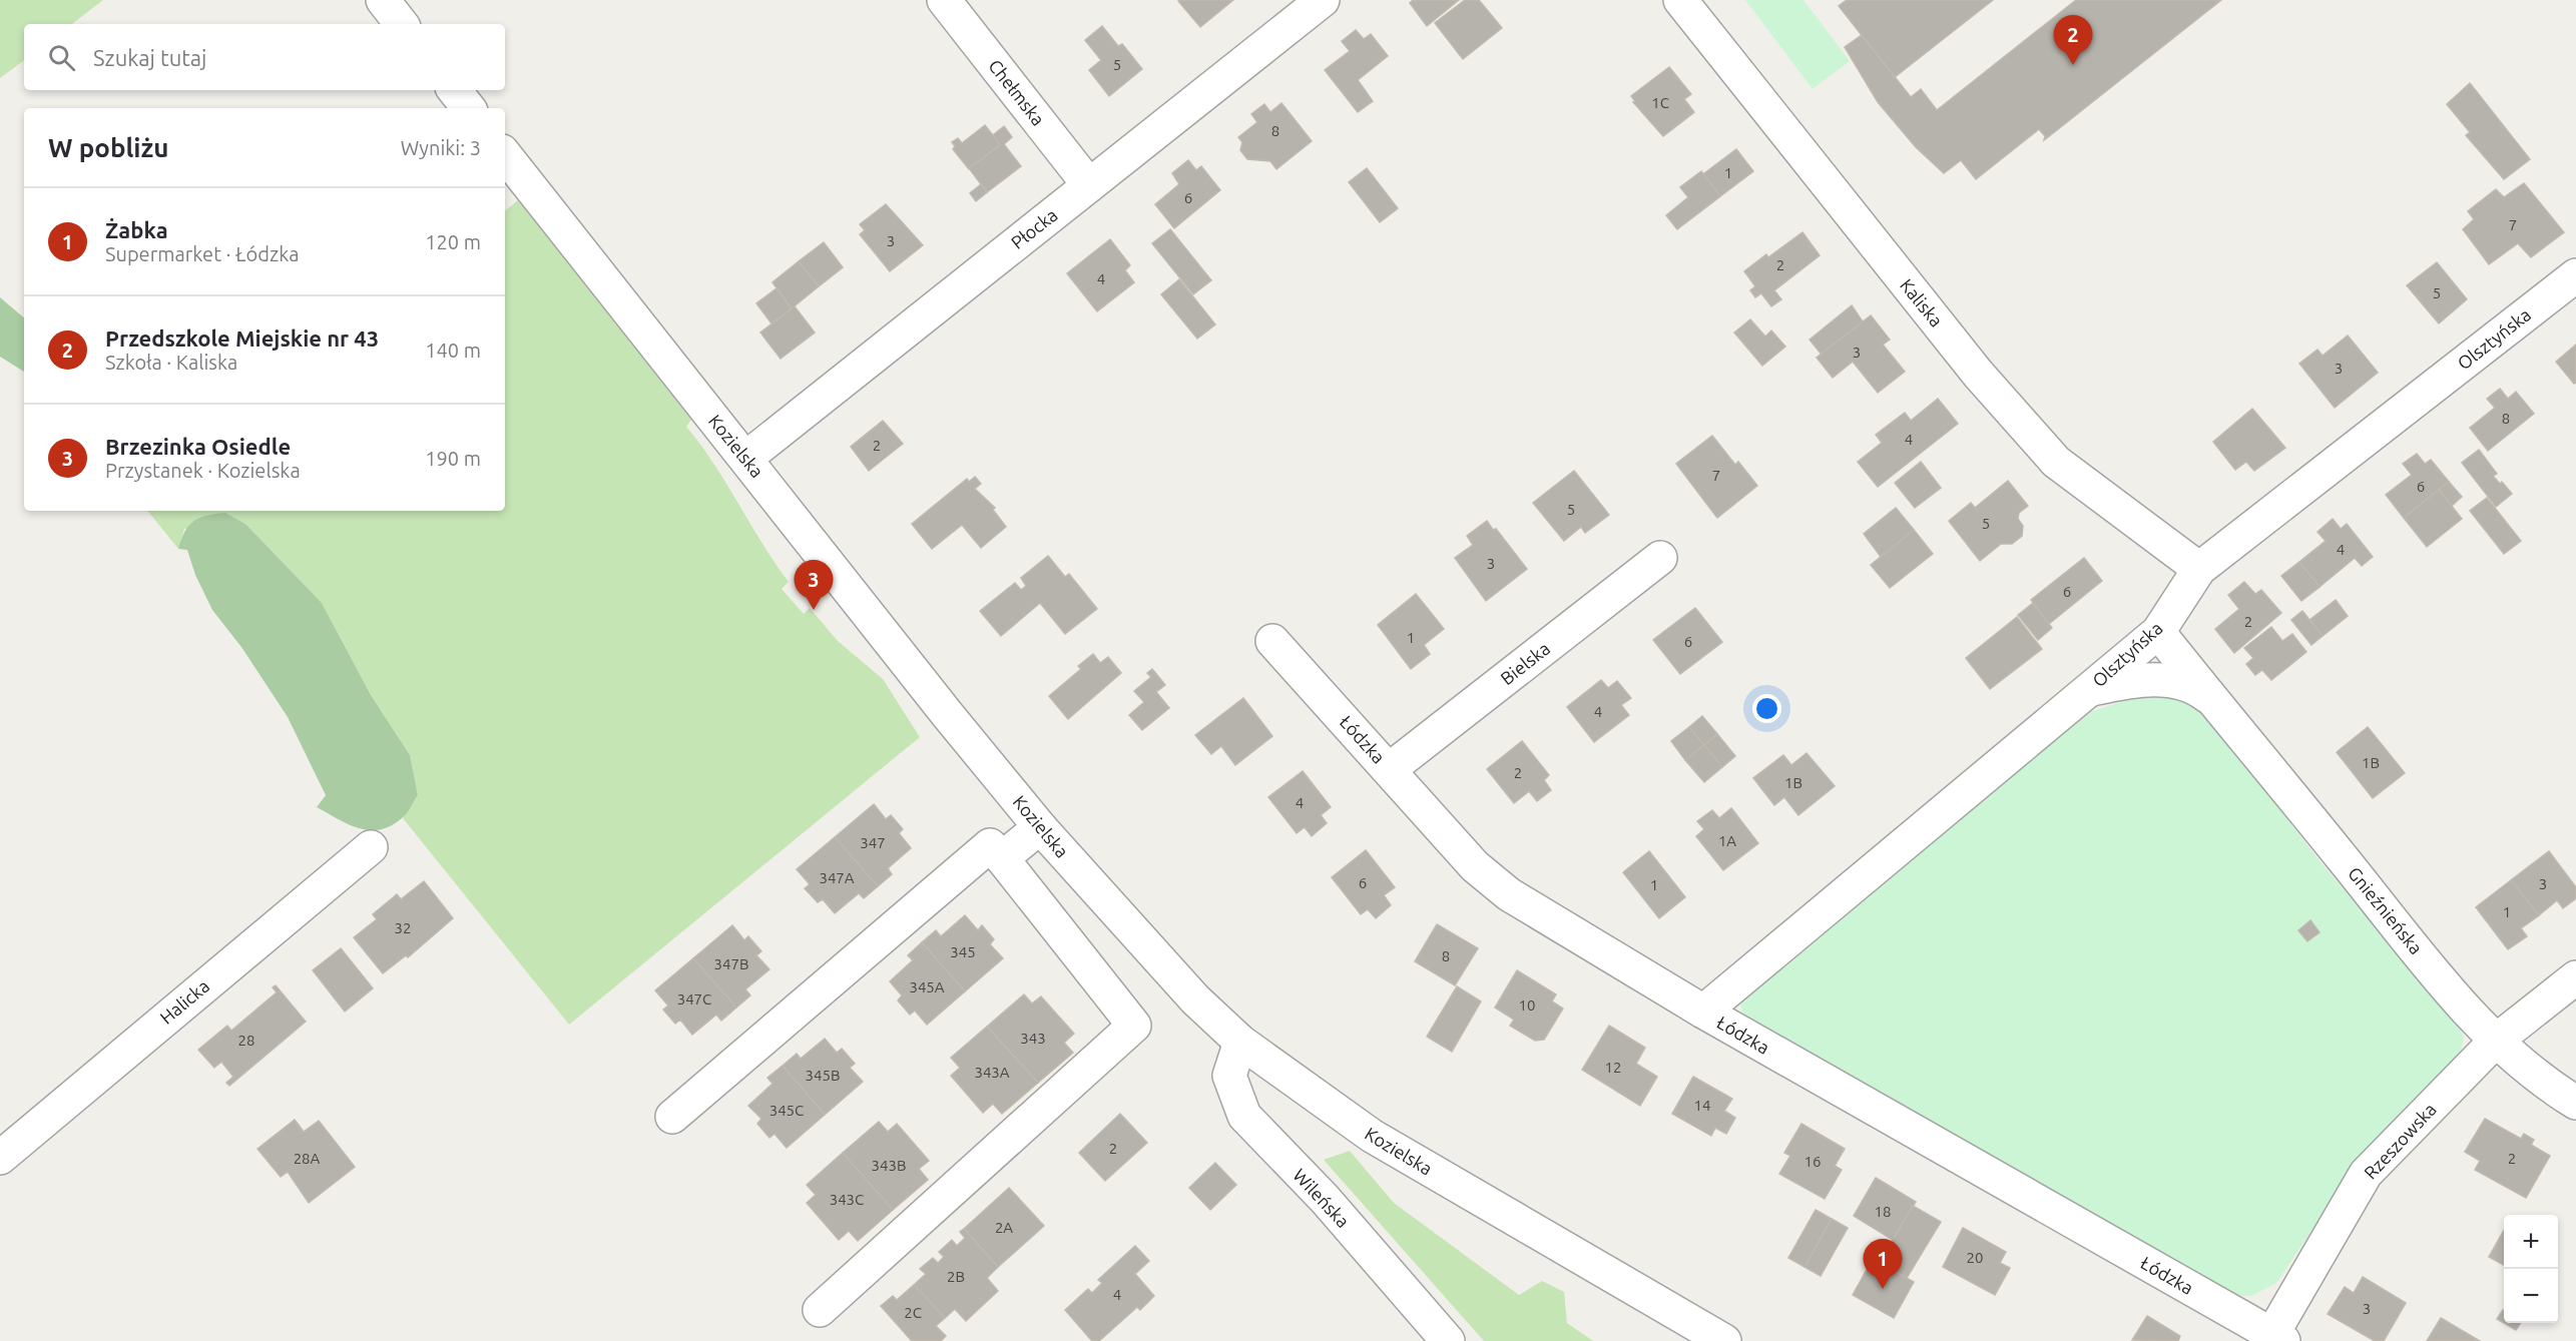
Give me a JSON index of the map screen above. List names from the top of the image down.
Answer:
{
  "streets": {
    "street": [
      "Chełmska",
      "Płocka",
      "Kaliska",
      "Olsztyńska",
      "Kozielska",
      "Bielska",
      "Łódzka",
      "Gnieźnieńska",
      "Halicka",
      "Rzeszowska",
      "Wileńska"
    ]
  },
  "crossings": [
    ["Chełmska", "Płocka"],
    ["Płocka", "Kozielska"],
    ["Kaliska", "Olsztyńska"],
    ["Olsztyńska", "Łódzka"],
    ["Olsztyńska", "Gnieźnieńska"],
    ["Kozielska", "Wileńska"],
    ["Bielska", "Łódzka"],
    ["Łódzka", "Rzeszowska"],
    ["Gnieźnieńska", "Rzeszowska"]
  ],
  "house_numbers": [
    "5",
    "1C",
    "8",
    "1",
    "6",
    "7",
    "3",
    "2",
    "4",
    "5",
    "3",
    "3",
    "8",
    "4",
    "2",
    "7",
    "6",
    "5",
    "5",
    "4",
    "3",
    "6",
    "2",
    "1",
    "6",
    "4",
    "1B",
    "2",
    "1B",
    "4",
    "1A",
    "347",
    "347A",
    "6",
    "3",
    "1",
    "1",
    "32",
    "345",
    "8",
    "347B",
    "345A",
    "347C",
    "10",
    "343",
    "28",
    "12",
    "343A",
    "345B",
    "14",
    "345C",
    "2",
    "28A",
    "2",
    "16",
    "343B",
    "343C",
    "18",
    "2A",
    "20",
    "2B",
    "4",
    "3",
    "2C"
  ],
  "page": {
    "pins": ["2", "3", "1"],
    "search": "Szukaj tutaj",
    "heading": ["W pobliżu", "Wyniki: 3"],
    "list": [
      {
        "mark": "1",
        "name": "Żabka",
        "note": "Supermarket · Łódzka",
        "value": "120 m"
      },
      {
        "mark": "2",
        "name": "Przedszkole Miejskie nr 43",
        "note": "Szkoła · Kaliska",
        "value": "140 m"
      },
      {
        "mark": "3",
        "name": "Brzezinka Osiedle",
        "note": "Przystanek · Kozielska",
        "value": "190 m"
      }
    ],
    "map_buttons": ["+", "−"]
  }
}
